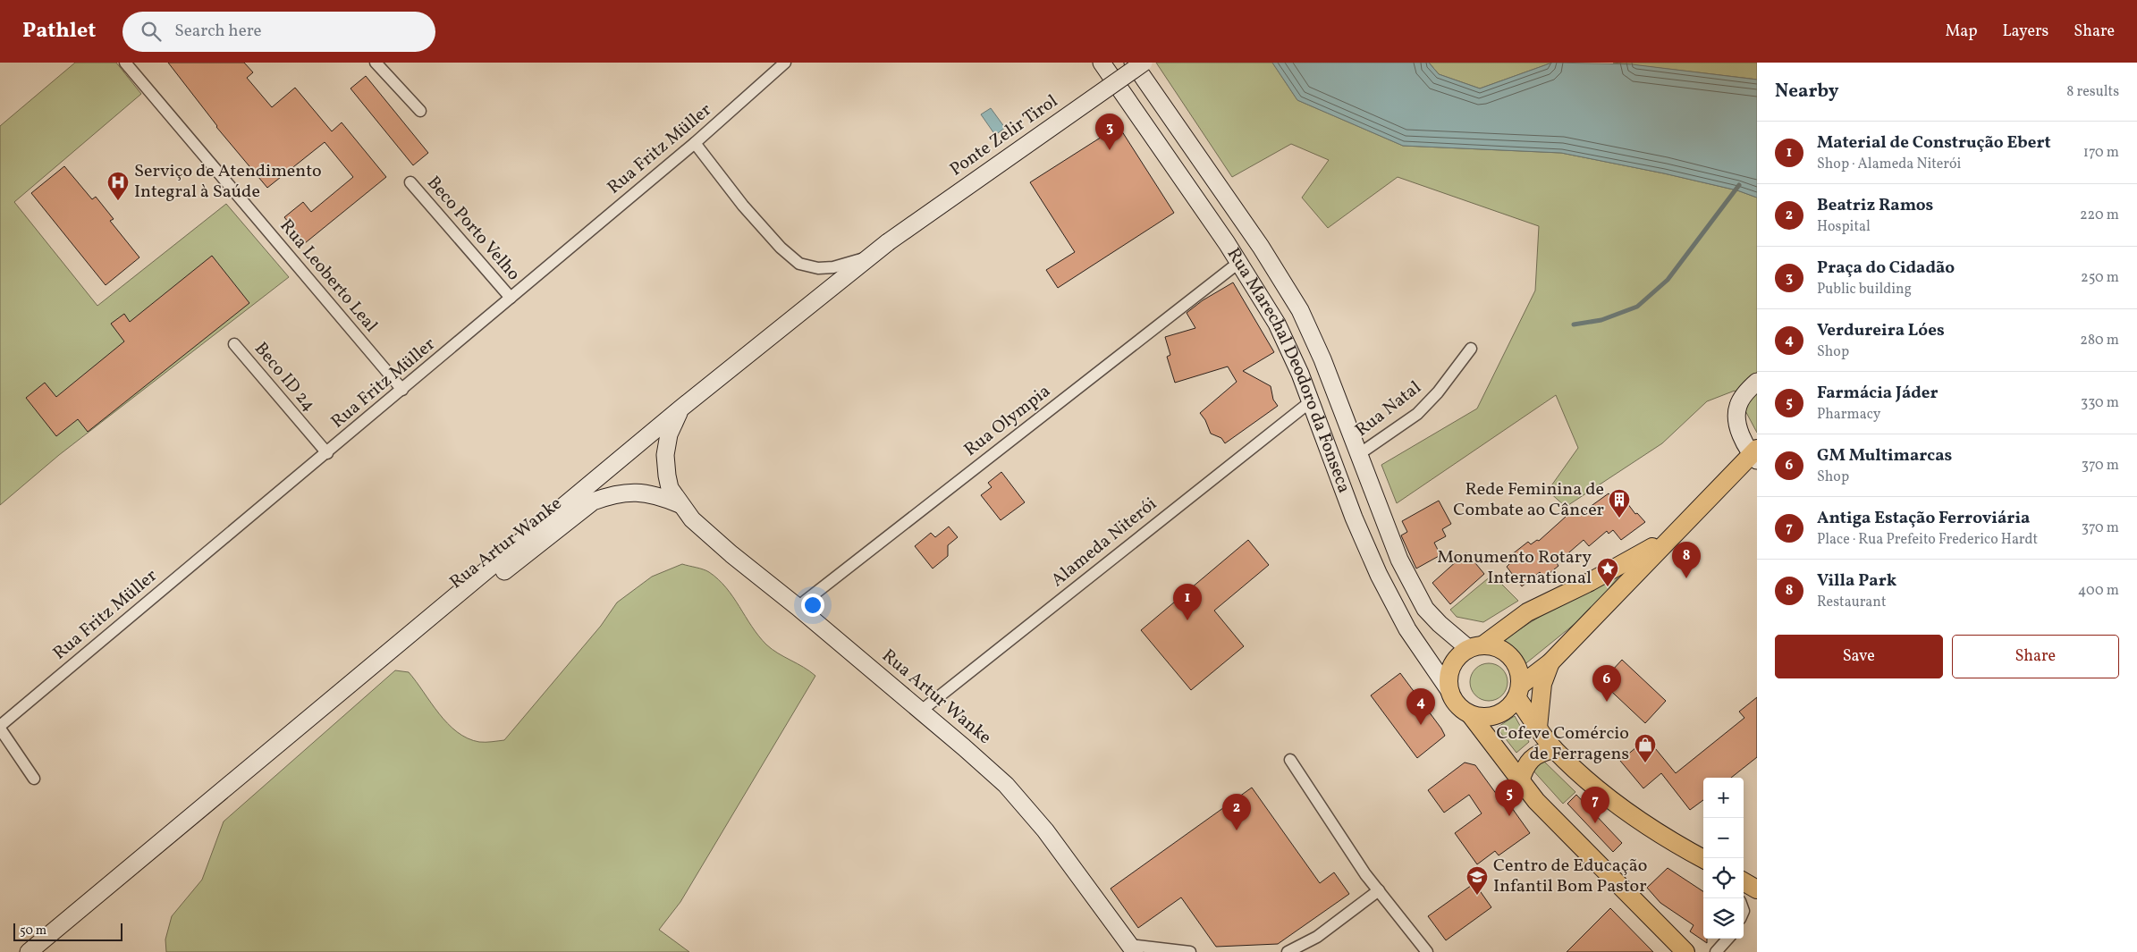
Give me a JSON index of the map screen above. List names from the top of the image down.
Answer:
{
  "streets": {
    "main road": ["Ponte Zelir Tirol", "Rua Marechal Deodoro da Fonseca", "Rua Artur Wanke"],
    "street": [
      "Rua Fritz Müller",
      "Beco Porto Velho",
      "Rua Leoberto Leal",
      "Beco ID 24",
      "Rua Natal",
      "Rua Olympia",
      "Alameda Niterói"
    ]
  },
  "crossings": [
    ["Ponte Zelir Tirol", "Rua Artur Wanke"],
    ["Rua Fritz Müller", "Beco Porto Velho"],
    ["Rua Fritz Müller", "Rua Leoberto Leal"],
    ["Rua Fritz Müller", "Beco ID 24"],
    ["Rua Marechal Deodoro da Fonseca", "Rua Natal"],
    ["Rua Marechal Deodoro da Fonseca", "Rua Olympia"],
    ["Rua Marechal Deodoro da Fonseca", "Alameda Niterói"],
    ["Rua Olympia", "Rua Artur Wanke"],
    ["Alameda Niterói", "Rua Artur Wanke"]
  ],
  "places": {
    "hospital": ["Serviço de Atendimento Integral à Saúde"],
    "building": ["Rede Feminina de Combate ao Câncer"],
    "place": ["Monumento Rotary International"],
    "shop": ["Cofeve Comércio de Ferragens"],
    "school or university": ["Centro de Educação Infantil Bom Pastor"]
  },
  "scale_bar": "50 m",
  "page": {
    "header": "Pathlet",
    "search": "Search here",
    "nav": ["Map", "Layers", "Share"],
    "heading": ["Nearby", "8 results"],
    "pins": [
      "3",
      "8",
      "1",
      "6",
      "4",
      "5",
      "7",
      "2"
    ],
    "list": [
      {
        "mark": "1",
        "name": "Material de Construção Ebert",
        "note": "Shop · Alameda Niterói",
        "value": "170 m"
      },
      {
        "mark": "2",
        "name": "Beatriz Ramos",
        "note": "Hospital",
        "value": "220 m"
      },
      {
        "mark": "3",
        "name": "Praça do Cidadão",
        "note": "Public building",
        "value": "250 m"
      },
      {
        "mark": "4",
        "name": "Verdureira Lóes",
        "note": "Shop",
        "value": "280 m"
      },
      {
        "mark": "5",
        "name": "Farmácia Jáder",
        "note": "Pharmacy",
        "value": "330 m"
      },
      {
        "mark": "6",
        "name": "GM Multimarcas",
        "note": "Shop",
        "value": "370 m"
      },
      {
        "mark": "7",
        "name": "Antiga Estação Ferroviária",
        "note": "Place · Rua Prefeito Frederico Hardt",
        "value": "370 m"
      },
      {
        "mark": "8",
        "name": "Villa Park",
        "note": "Restaurant",
        "value": "400 m"
      }
    ],
    "buttons": ["Save", "Share"],
    "map_buttons": ["+", "−"],
    "scale": "50 m"
  }
}
